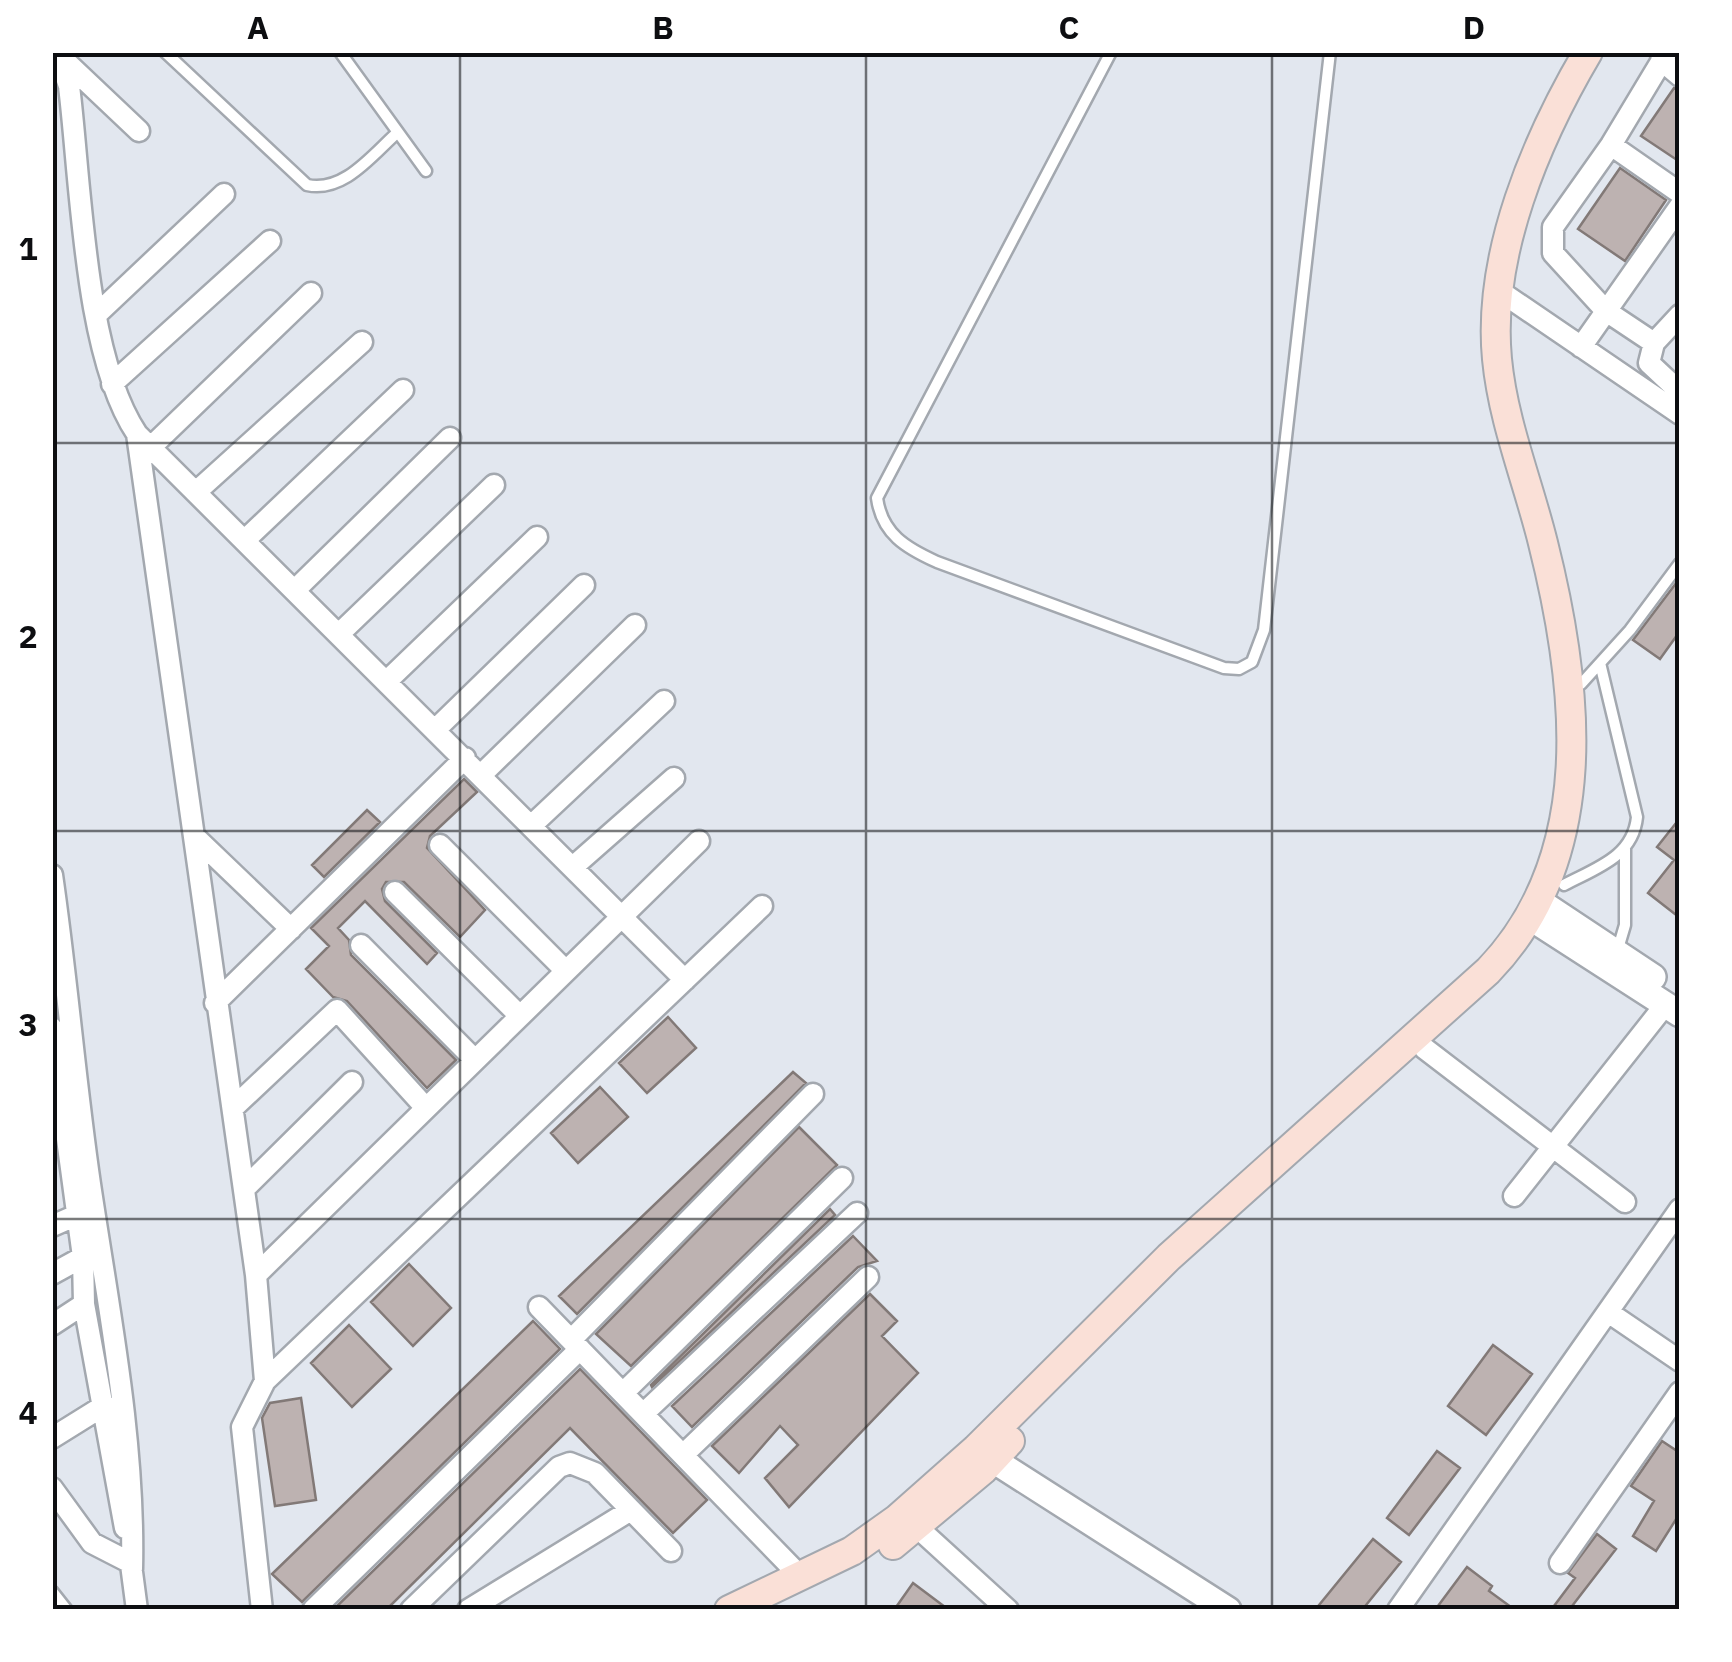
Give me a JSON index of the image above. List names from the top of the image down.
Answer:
{
  "grid": {
    "columns": [
      "A",
      "B",
      "C",
      "D"
    ],
    "rows": [
      "1",
      "2",
      "3",
      "4"
    ]
  }
}
